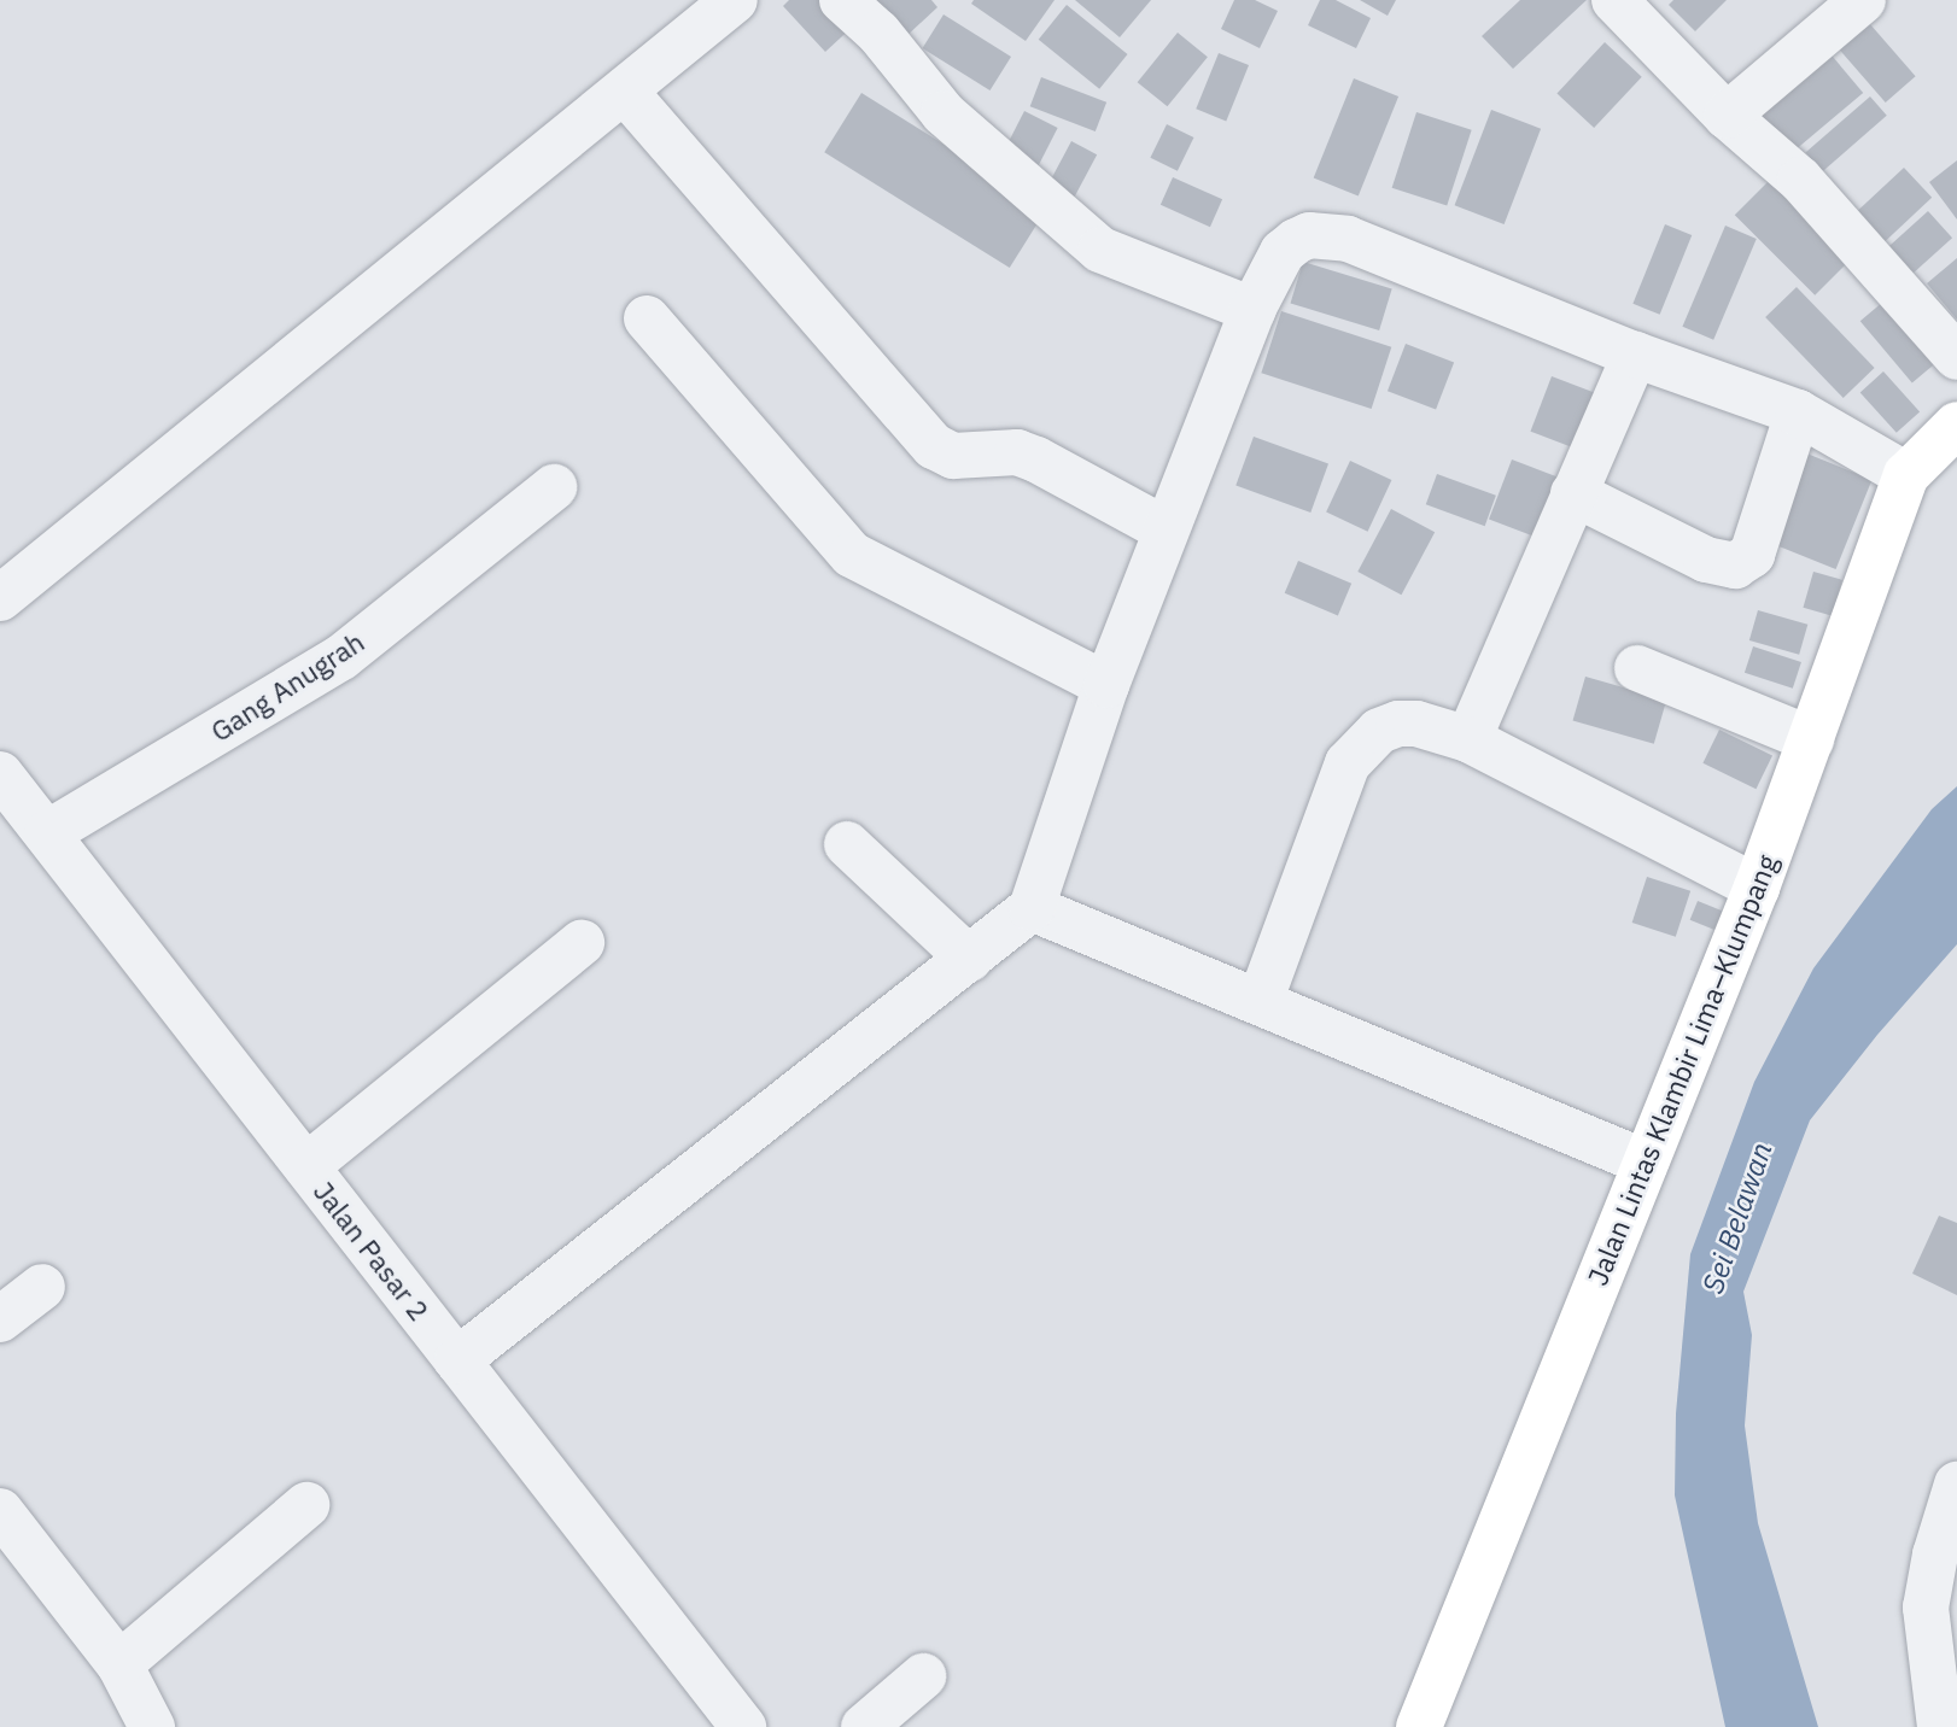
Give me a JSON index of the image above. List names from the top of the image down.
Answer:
{
  "streets": {
    "main road": ["Jalan Lintas Klambir Lima–Klumpang"],
    "street": ["Gang Anugrah", "Jalan Pasar 2"]
  },
  "crossings": [
    ["Gang Anugrah", "Jalan Pasar 2"]
  ],
  "water": ["Sei Belawan"]
}
